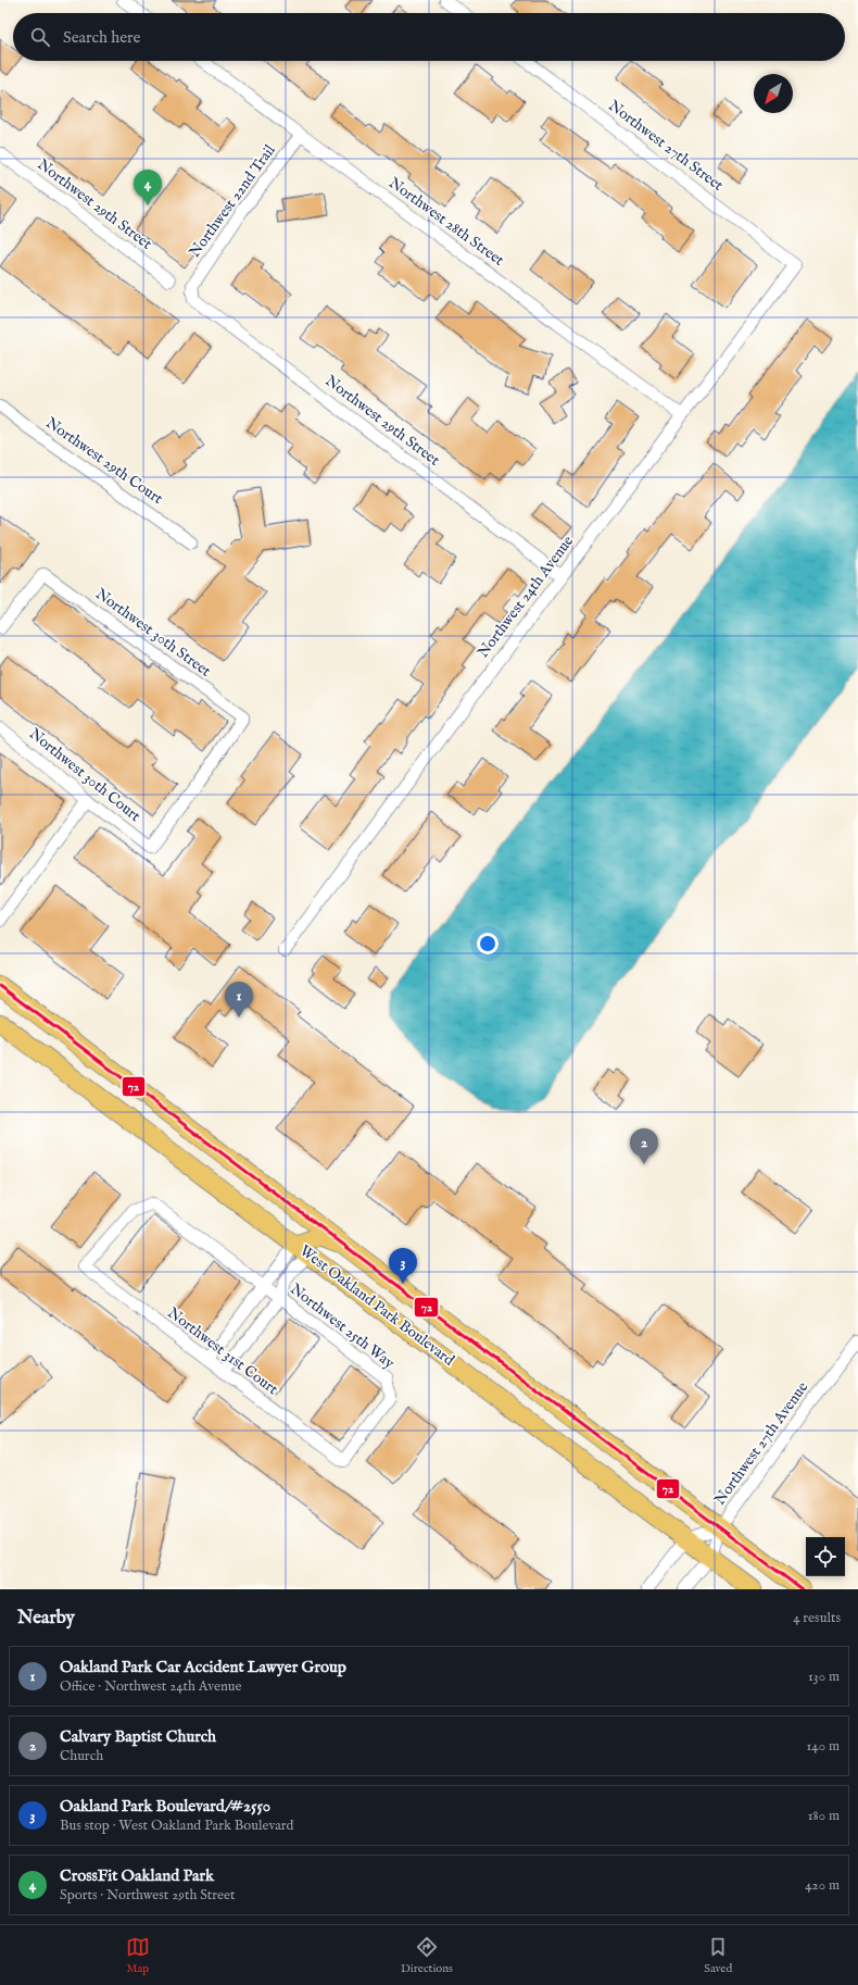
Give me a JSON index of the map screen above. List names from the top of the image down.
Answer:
{
  "streets": {
    "main road": ["West Oakland Park Boulevard"],
    "street": [
      "Northwest 27th Street",
      "Northwest 22nd Trail",
      "Northwest 29th Street",
      "Northwest 28th Street",
      "Northwest 29th Court",
      "Northwest 24th Avenue",
      "Northwest 30th Street",
      "Northwest 30th Court",
      "Northwest 25th Way",
      "Northwest 31st Court",
      "Northwest 27th Avenue"
    ]
  },
  "crossings": [
    ["Northwest 27th Street", "Northwest 24th Avenue"],
    ["Northwest 22nd Trail", "Northwest 29th Street"],
    ["Northwest 22nd Trail", "Northwest 28th Street"],
    ["Northwest 29th Street", "Northwest 24th Avenue"],
    ["Northwest 28th Street", "Northwest 24th Avenue"],
    ["Northwest 30th Street", "Northwest 30th Court"],
    ["West Oakland Park Boulevard", "Northwest 27th Avenue"],
    ["Northwest 25th Way", "Northwest 31st Court"]
  ],
  "lines": ["transit line 72"],
  "north": "bottom left",
  "page": {
    "search": "Search here",
    "pins": [
      "4",
      "1",
      "2",
      "3"
    ],
    "heading": ["Nearby", "4 results"],
    "list": [
      {
        "mark": "1",
        "name": "Oakland Park Car Accident Lawyer Group",
        "note": "Office · Northwest 24th Avenue",
        "value": "130 m"
      },
      {
        "mark": "2",
        "name": "Calvary Baptist Church",
        "note": "Church",
        "value": "140 m"
      },
      {
        "mark": "3",
        "name": "Oakland Park Boulevard/#2550",
        "note": "Bus stop · West Oakland Park Boulevard",
        "value": "180 m"
      },
      {
        "mark": "4",
        "name": "CrossFit Oakland Park",
        "note": "Sports · Northwest 29th Street",
        "value": "420 m"
      }
    ],
    "nav": ["Map", "Directions", "Saved"]
  }
}
